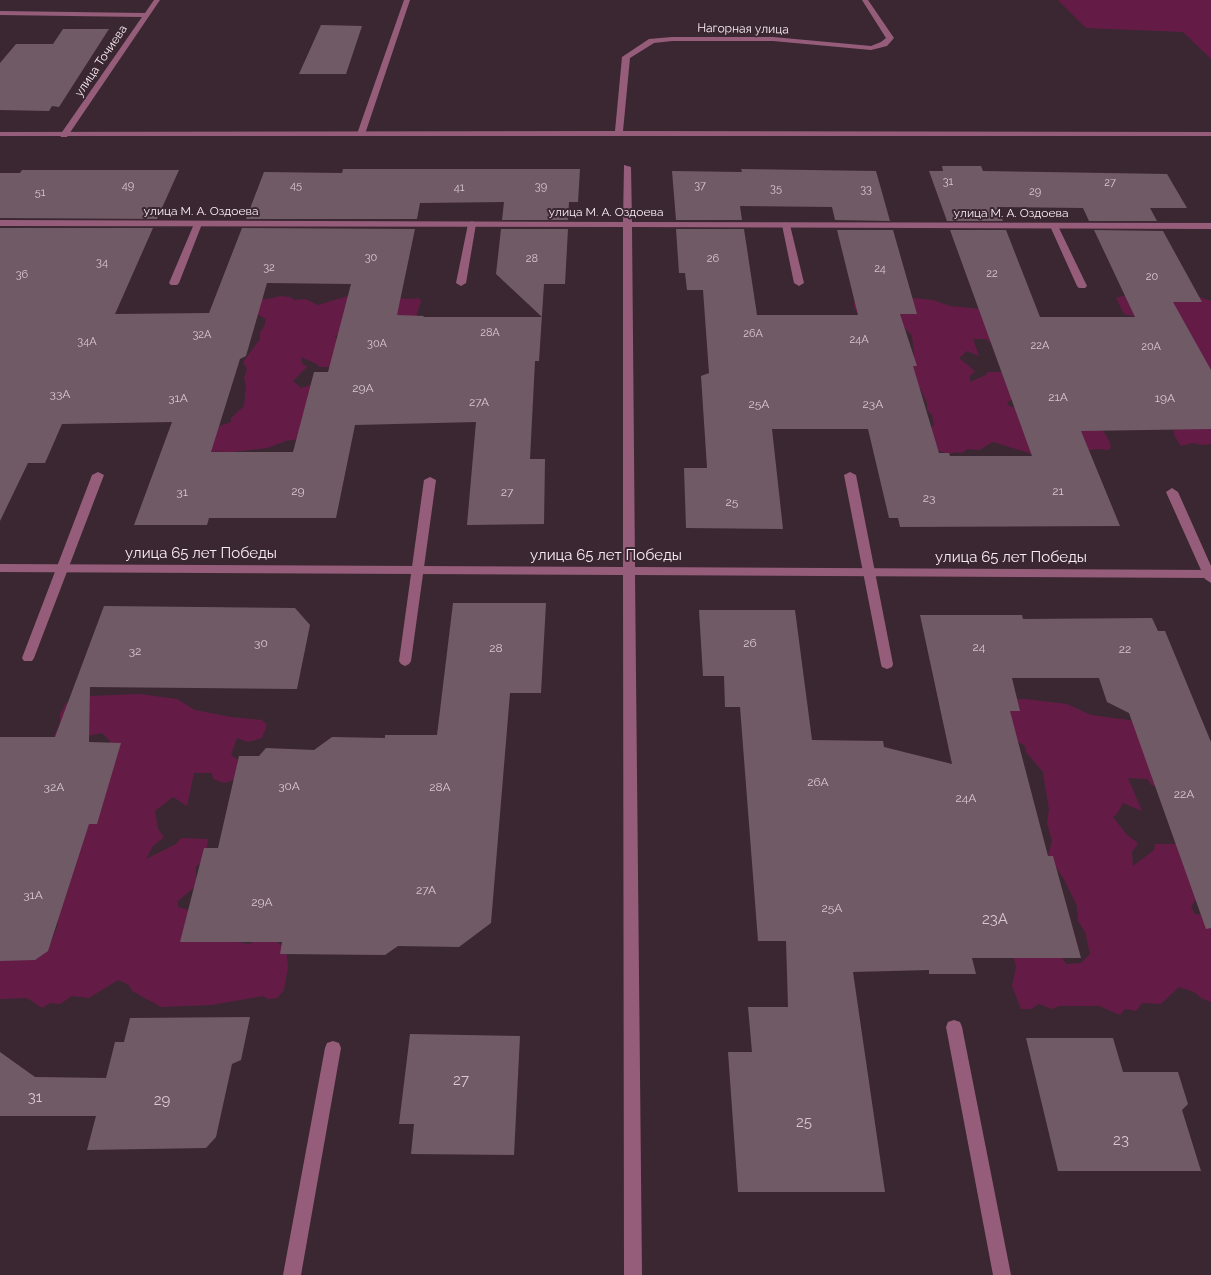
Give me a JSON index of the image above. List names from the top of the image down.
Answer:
{
  "streets": {
    "street": [
      "Нагорная улица",
      "улица Точиева",
      "улица М. А. Оздоева",
      "улица 65 лет Победы"
    ]
  },
  "house_numbers": [
    "31",
    "27",
    "49",
    "45",
    "37",
    "39",
    "41",
    "35",
    "33",
    "29",
    "51",
    "30",
    "28",
    "26",
    "34",
    "32",
    "24",
    "22",
    "36",
    "20",
    "28А",
    "26А",
    "32А",
    "24А",
    "34А",
    "30А",
    "22А",
    "20А",
    "29А",
    "33А",
    "21А",
    "31А",
    "19А",
    "27А",
    "25А",
    "23А",
    "29",
    "21",
    "31",
    "27",
    "23",
    "25",
    "30",
    "26",
    "24",
    "28",
    "22",
    "32",
    "26А",
    "30А",
    "32А",
    "28А",
    "22А",
    "24А",
    "27А",
    "31А",
    "29А",
    "25А",
    "23А",
    "27",
    "31",
    "29",
    "25",
    "23"
  ]
}
